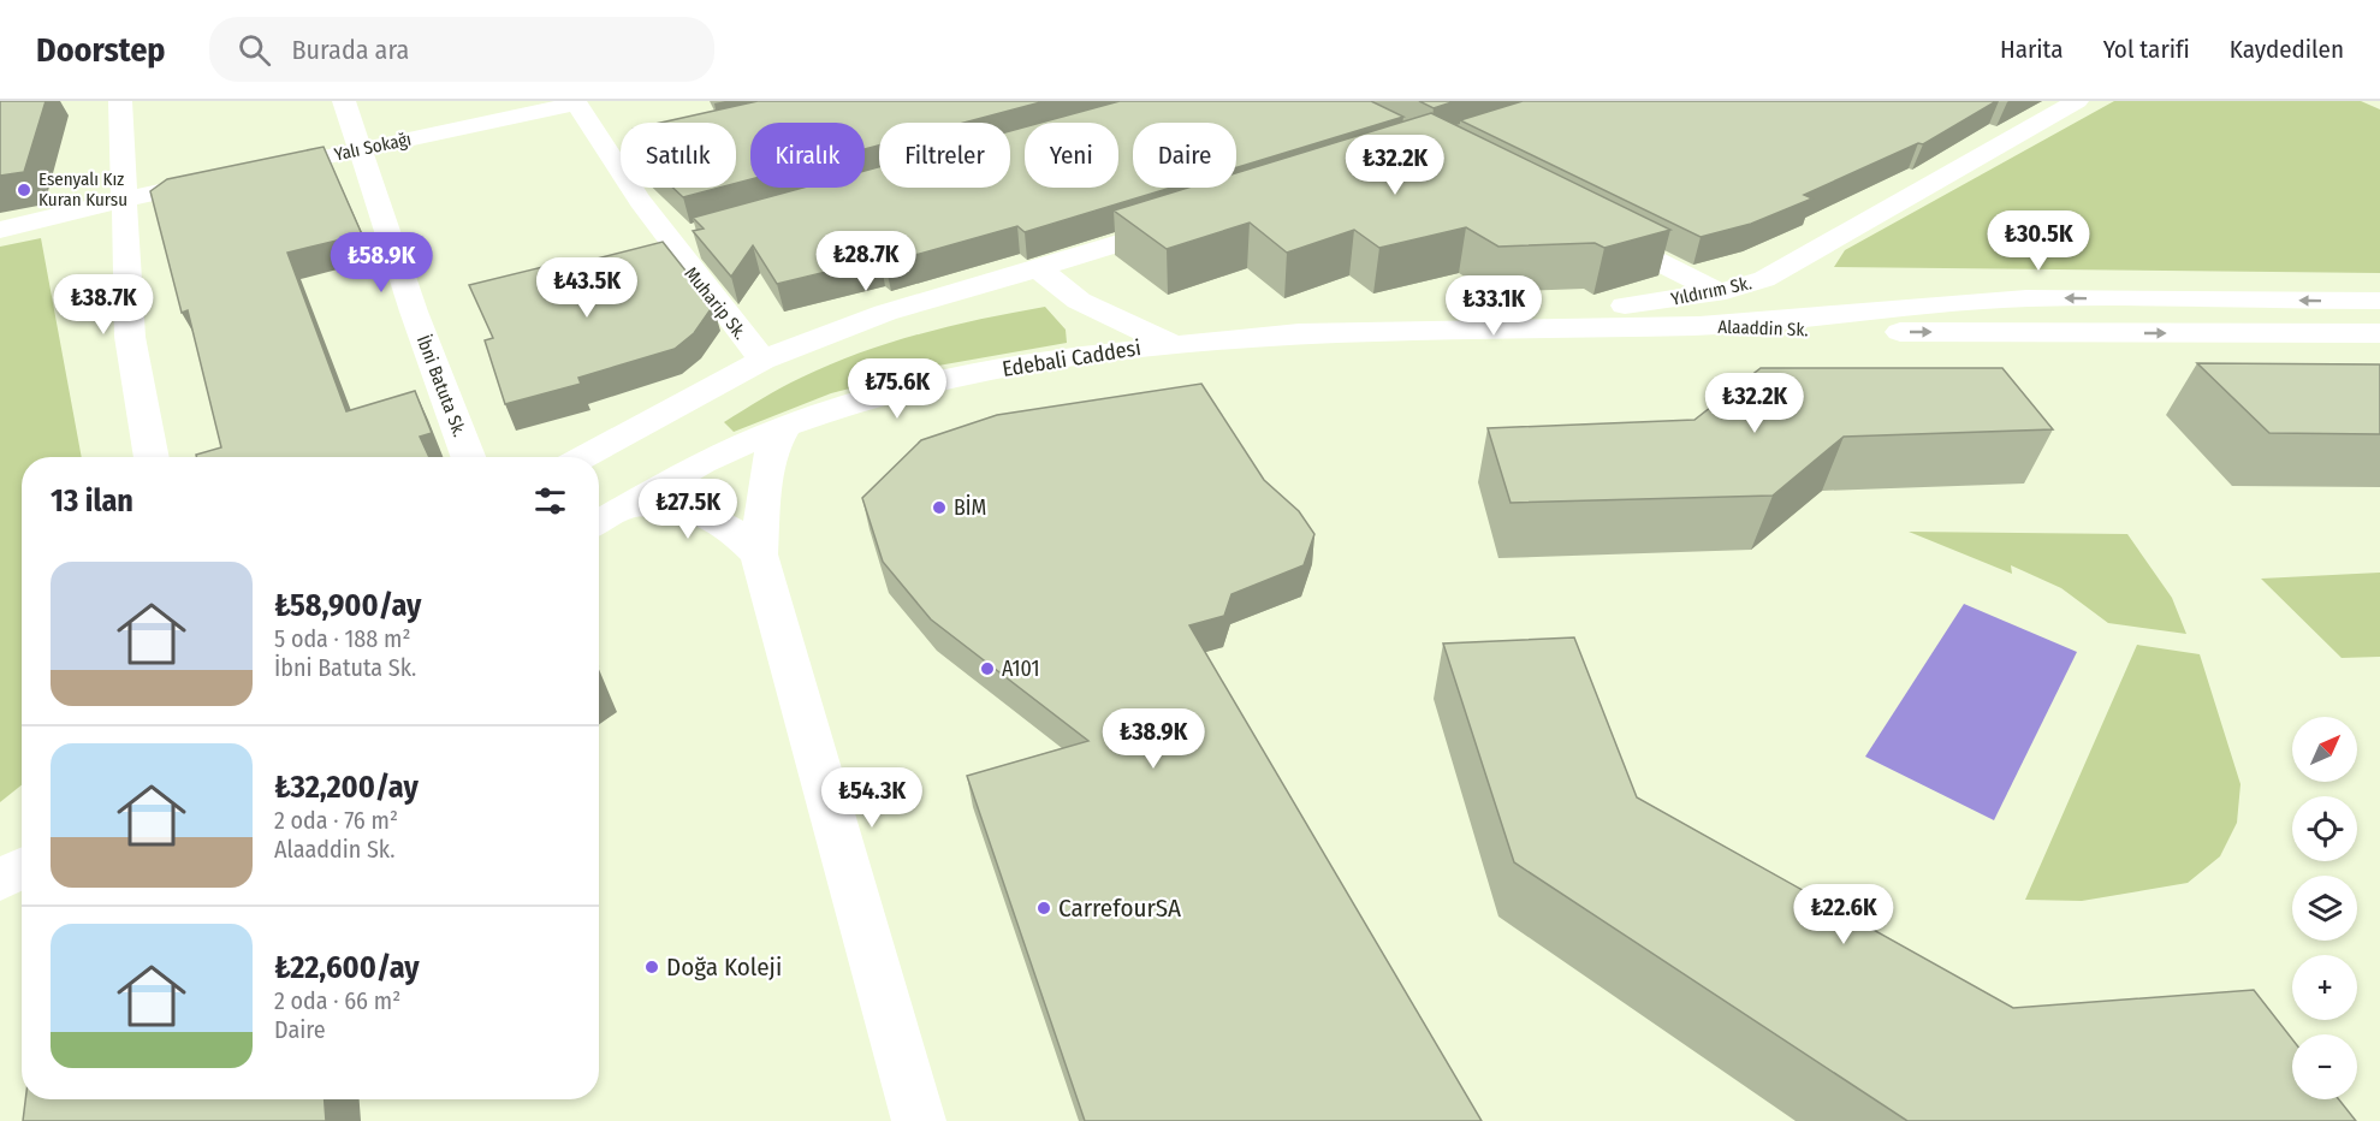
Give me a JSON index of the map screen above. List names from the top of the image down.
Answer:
{
  "streets": {
    "street": [
      "Yalı Sokağı",
      "Yıldırım Sk.",
      "Muharip Sk.",
      "Alaaddin Sk.",
      "Edebali Caddesi",
      "İbni Batuta Sk."
    ]
  },
  "crossings": [
    ["Yalı Sokağı", "Muharip Sk."],
    ["Yalı Sokağı", "İbni Batuta Sk."],
    ["Yıldırım Sk.", "Alaaddin Sk."],
    ["Yıldırım Sk.", "Edebali Caddesi"]
  ],
  "places": [
    "Esenyalı Kız Kuran Kursu",
    "BİM",
    "A101",
    "CarrefourSA",
    "Doğa Koleji"
  ],
  "north": "top right",
  "page": {
    "header": "Doorstep",
    "search": "Burada ara",
    "nav": ["Harita", "Yol tarifi", "Kaydedilen"],
    "chip": [
      "Satılık",
      "Kiralık",
      "Filtreler",
      "Yeni",
      "Daire"
    ],
    "price": [
      "₺32.2K",
      "₺30.5K",
      "₺28.7K",
      "₺58.9K",
      "₺43.5K",
      "₺38.7K",
      "₺33.1K",
      "₺75.6K",
      "₺32.2K",
      "₺27.5K",
      "₺38.9K",
      "₺54.3K",
      "₺22.6K"
    ],
    "heading": "13 ilan",
    "list": [
      {
        "name": "₺58,900/ay",
        "note": "5 oda · 188 m² · İbni Batuta Sk."
      },
      {
        "name": "₺32,200/ay",
        "note": "2 oda · 76 m² · Alaaddin Sk."
      },
      {
        "name": "₺22,600/ay",
        "note": "2 oda · 66 m² · Daire"
      }
    ],
    "map_buttons": ["+", "−"]
  }
}
